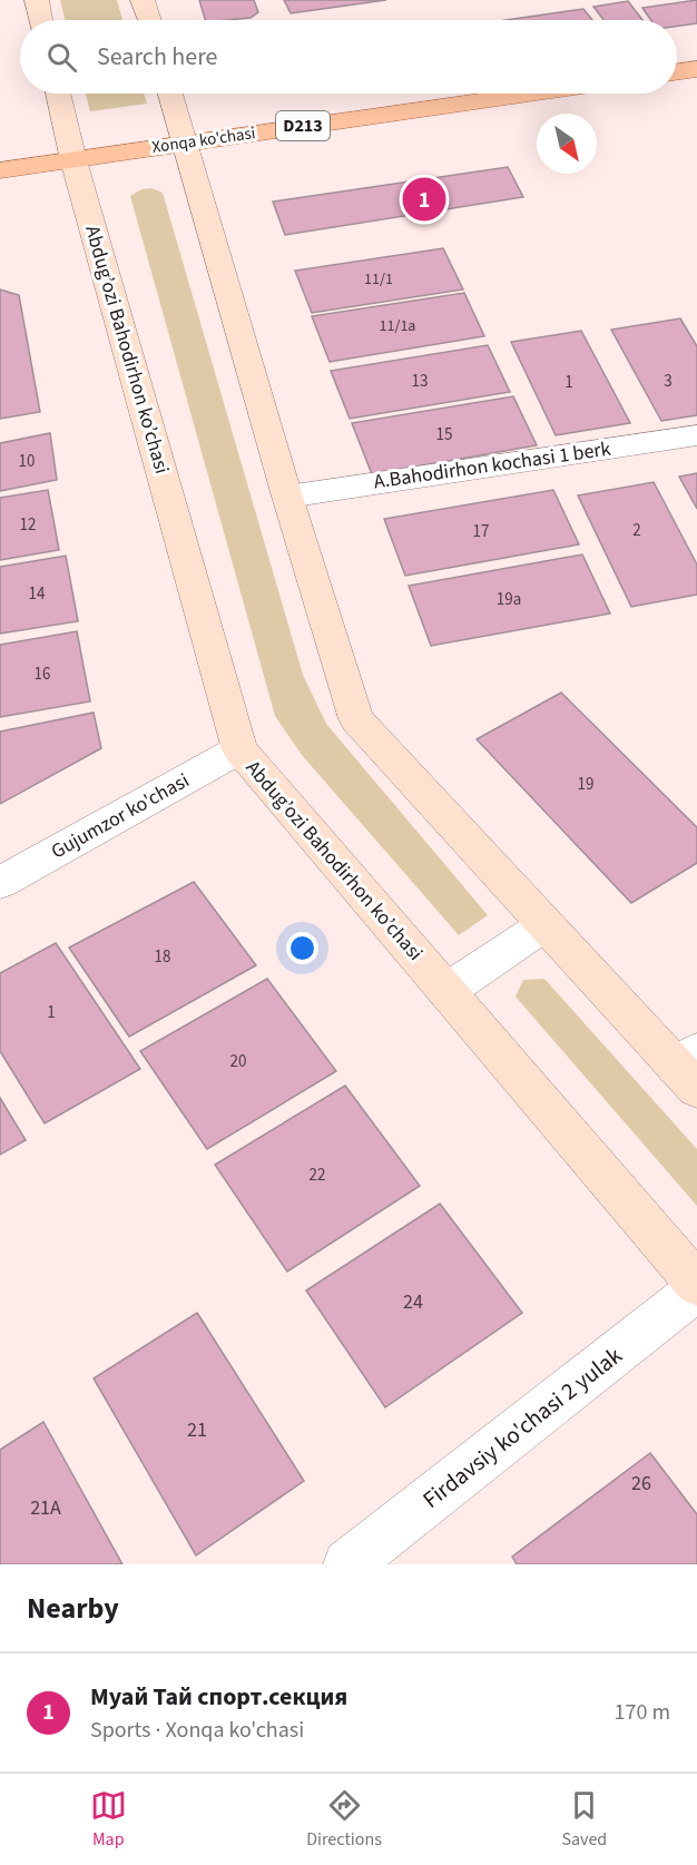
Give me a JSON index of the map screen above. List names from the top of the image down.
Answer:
{
  "streets": {
    "main road": ["D213", "Xonqa ko'chasi", "Abdug’ozi Bahodirhon ko’chasi"],
    "street": ["A.Bahodirhon kochasi 1 berk", "Gujumzor ko'chasi", "Firdavsiy ko'chasi 2 yulak"]
  },
  "crossings": [
    ["Xonqa ko'chasi", "Abdug’ozi Bahodirhon ko’chasi"],
    ["Abdug’ozi Bahodirhon ko’chasi", "Gujumzor ko'chasi"]
  ],
  "house_numbers": [
    "11/1",
    "11/1a",
    "13",
    "3",
    "1",
    "15",
    "10",
    "12",
    "2",
    "17",
    "14",
    "19a",
    "16",
    "19",
    "18",
    "1",
    "20",
    "22",
    "24",
    "21",
    "26",
    "21A"
  ],
  "north": "bottom right",
  "page": {
    "search": "Search here",
    "pins": "1",
    "heading": "Nearby",
    "list": [
      {
        "mark": "1",
        "name": "Муай Тай спорт.секция",
        "note": "Sports · Xonqa ko'chasi",
        "value": "170 m"
      }
    ],
    "nav": ["Map", "Directions", "Saved"]
  }
}
